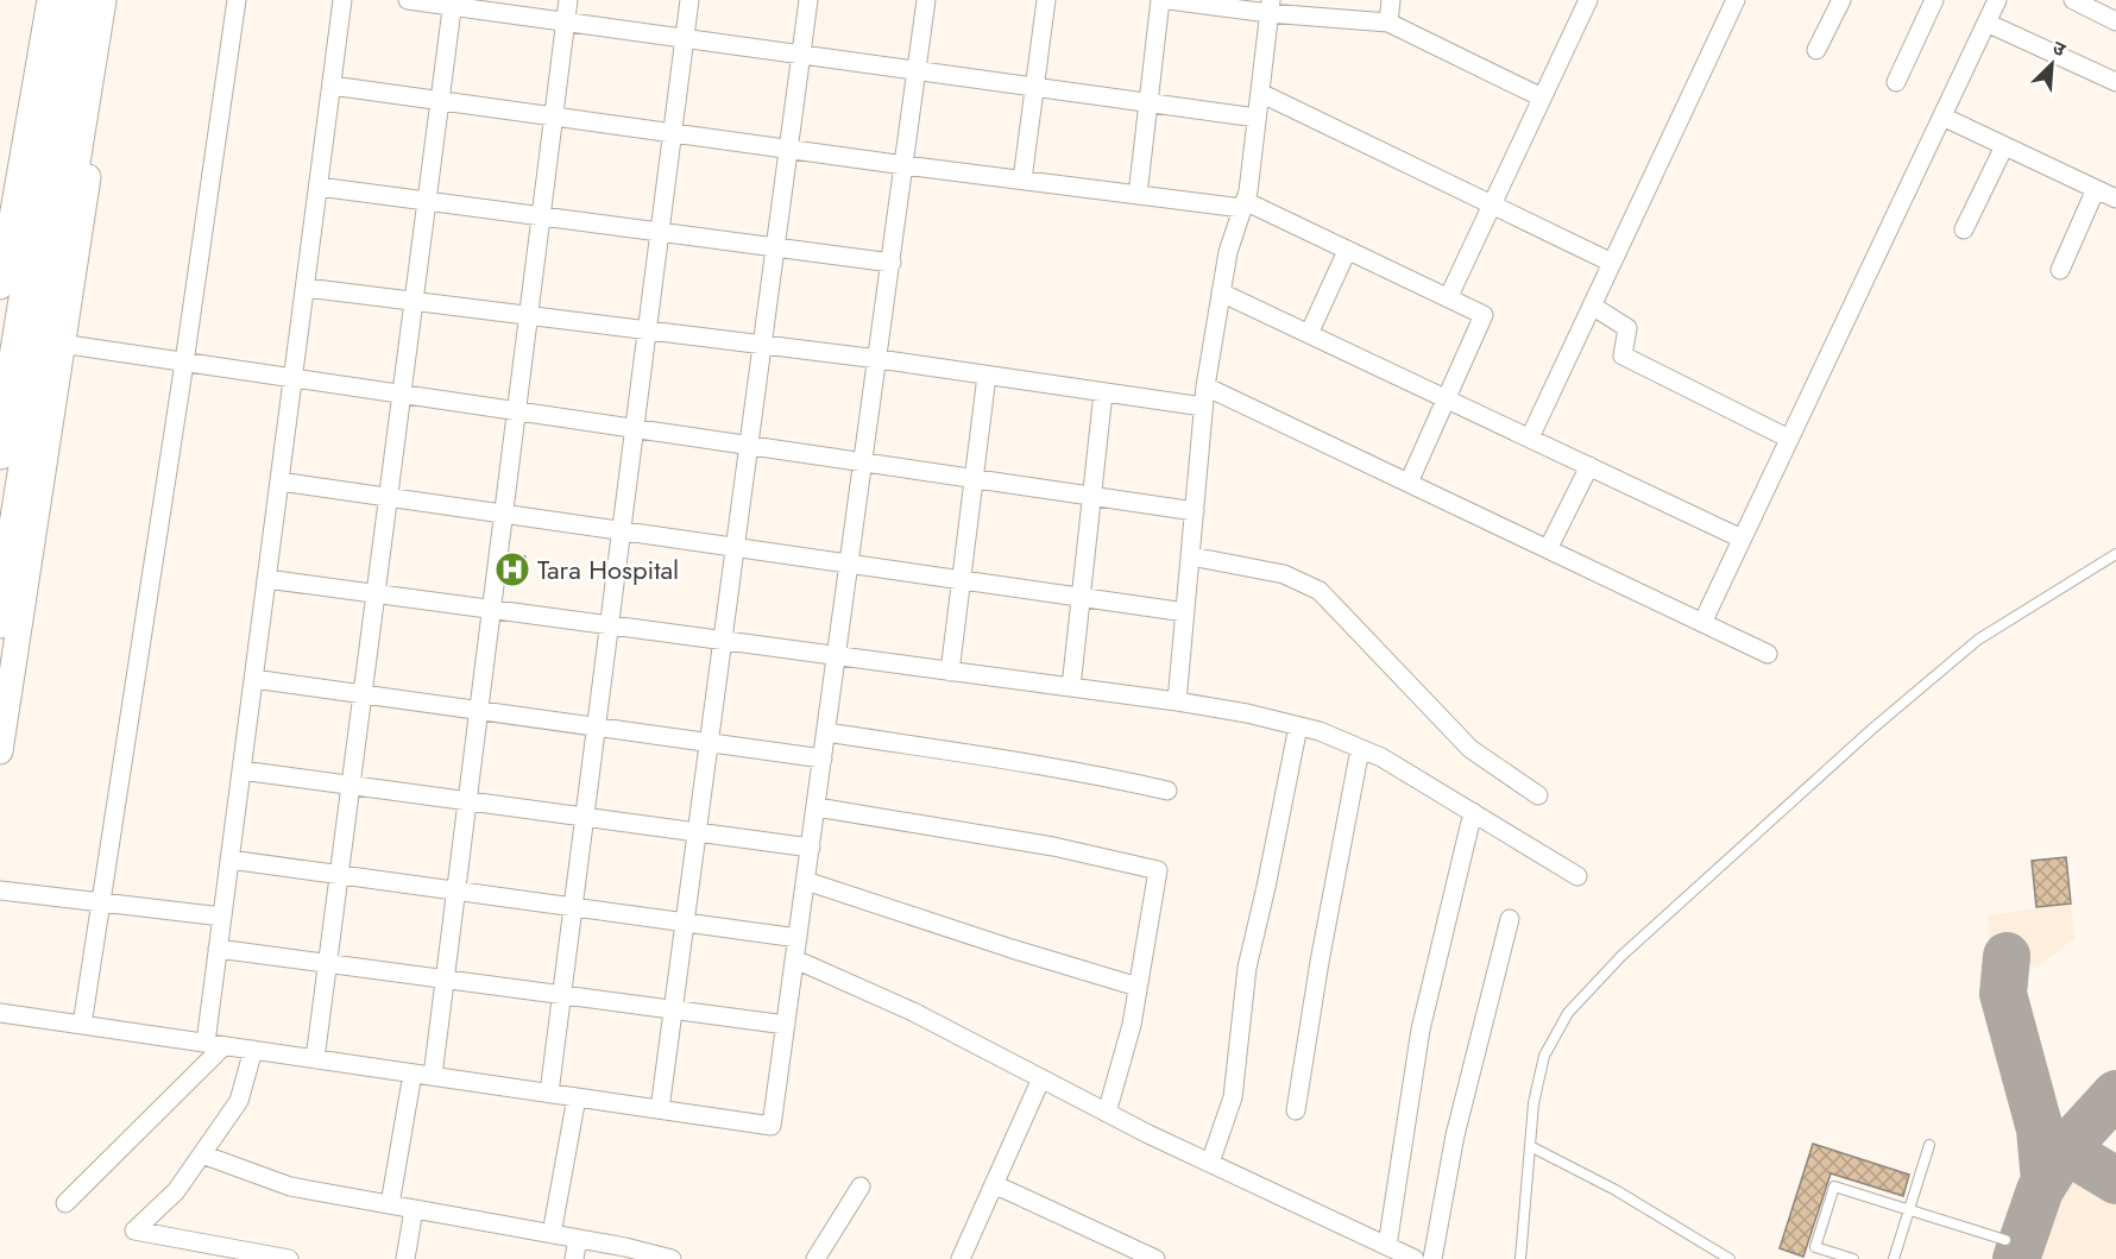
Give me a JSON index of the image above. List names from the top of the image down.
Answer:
{
  "places": {
    "hospital": ["Tara Hospital"]
  },
  "north": "top right"
}
